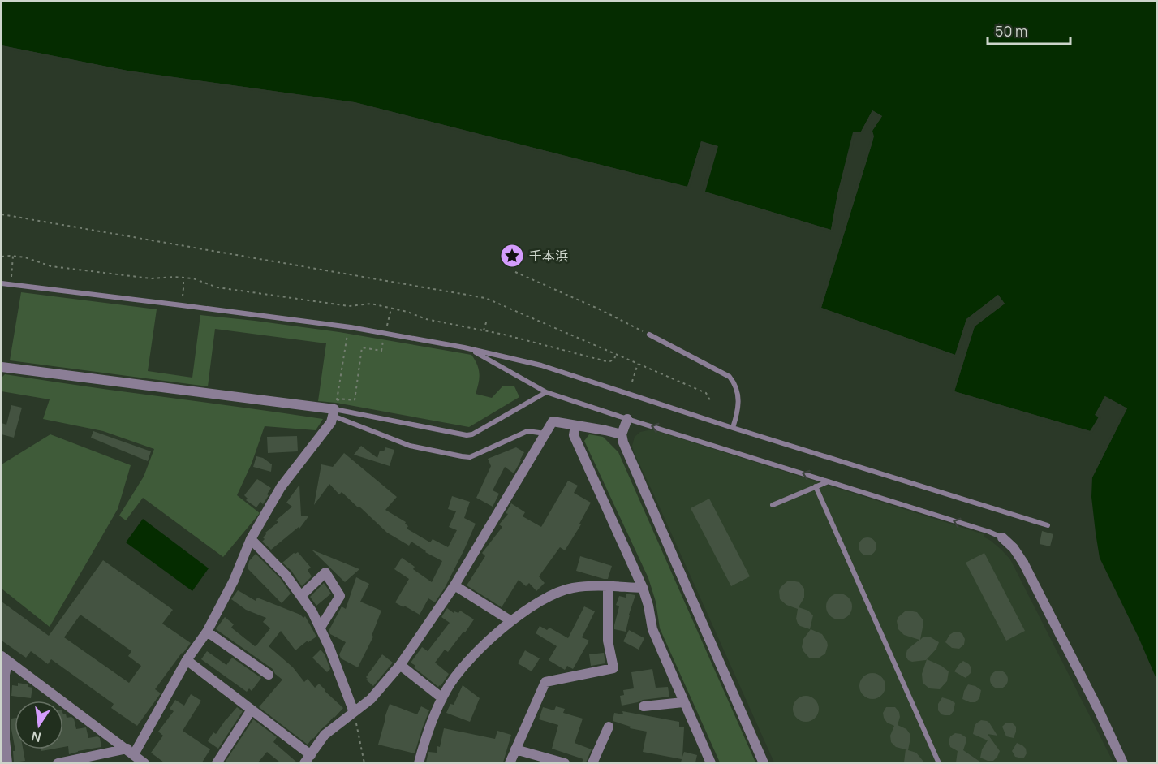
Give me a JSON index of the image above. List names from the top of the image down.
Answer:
{
  "places": {
    "place": ["千本浜"]
  },
  "scale_bar": "50 m",
  "north": "bottom"
}
